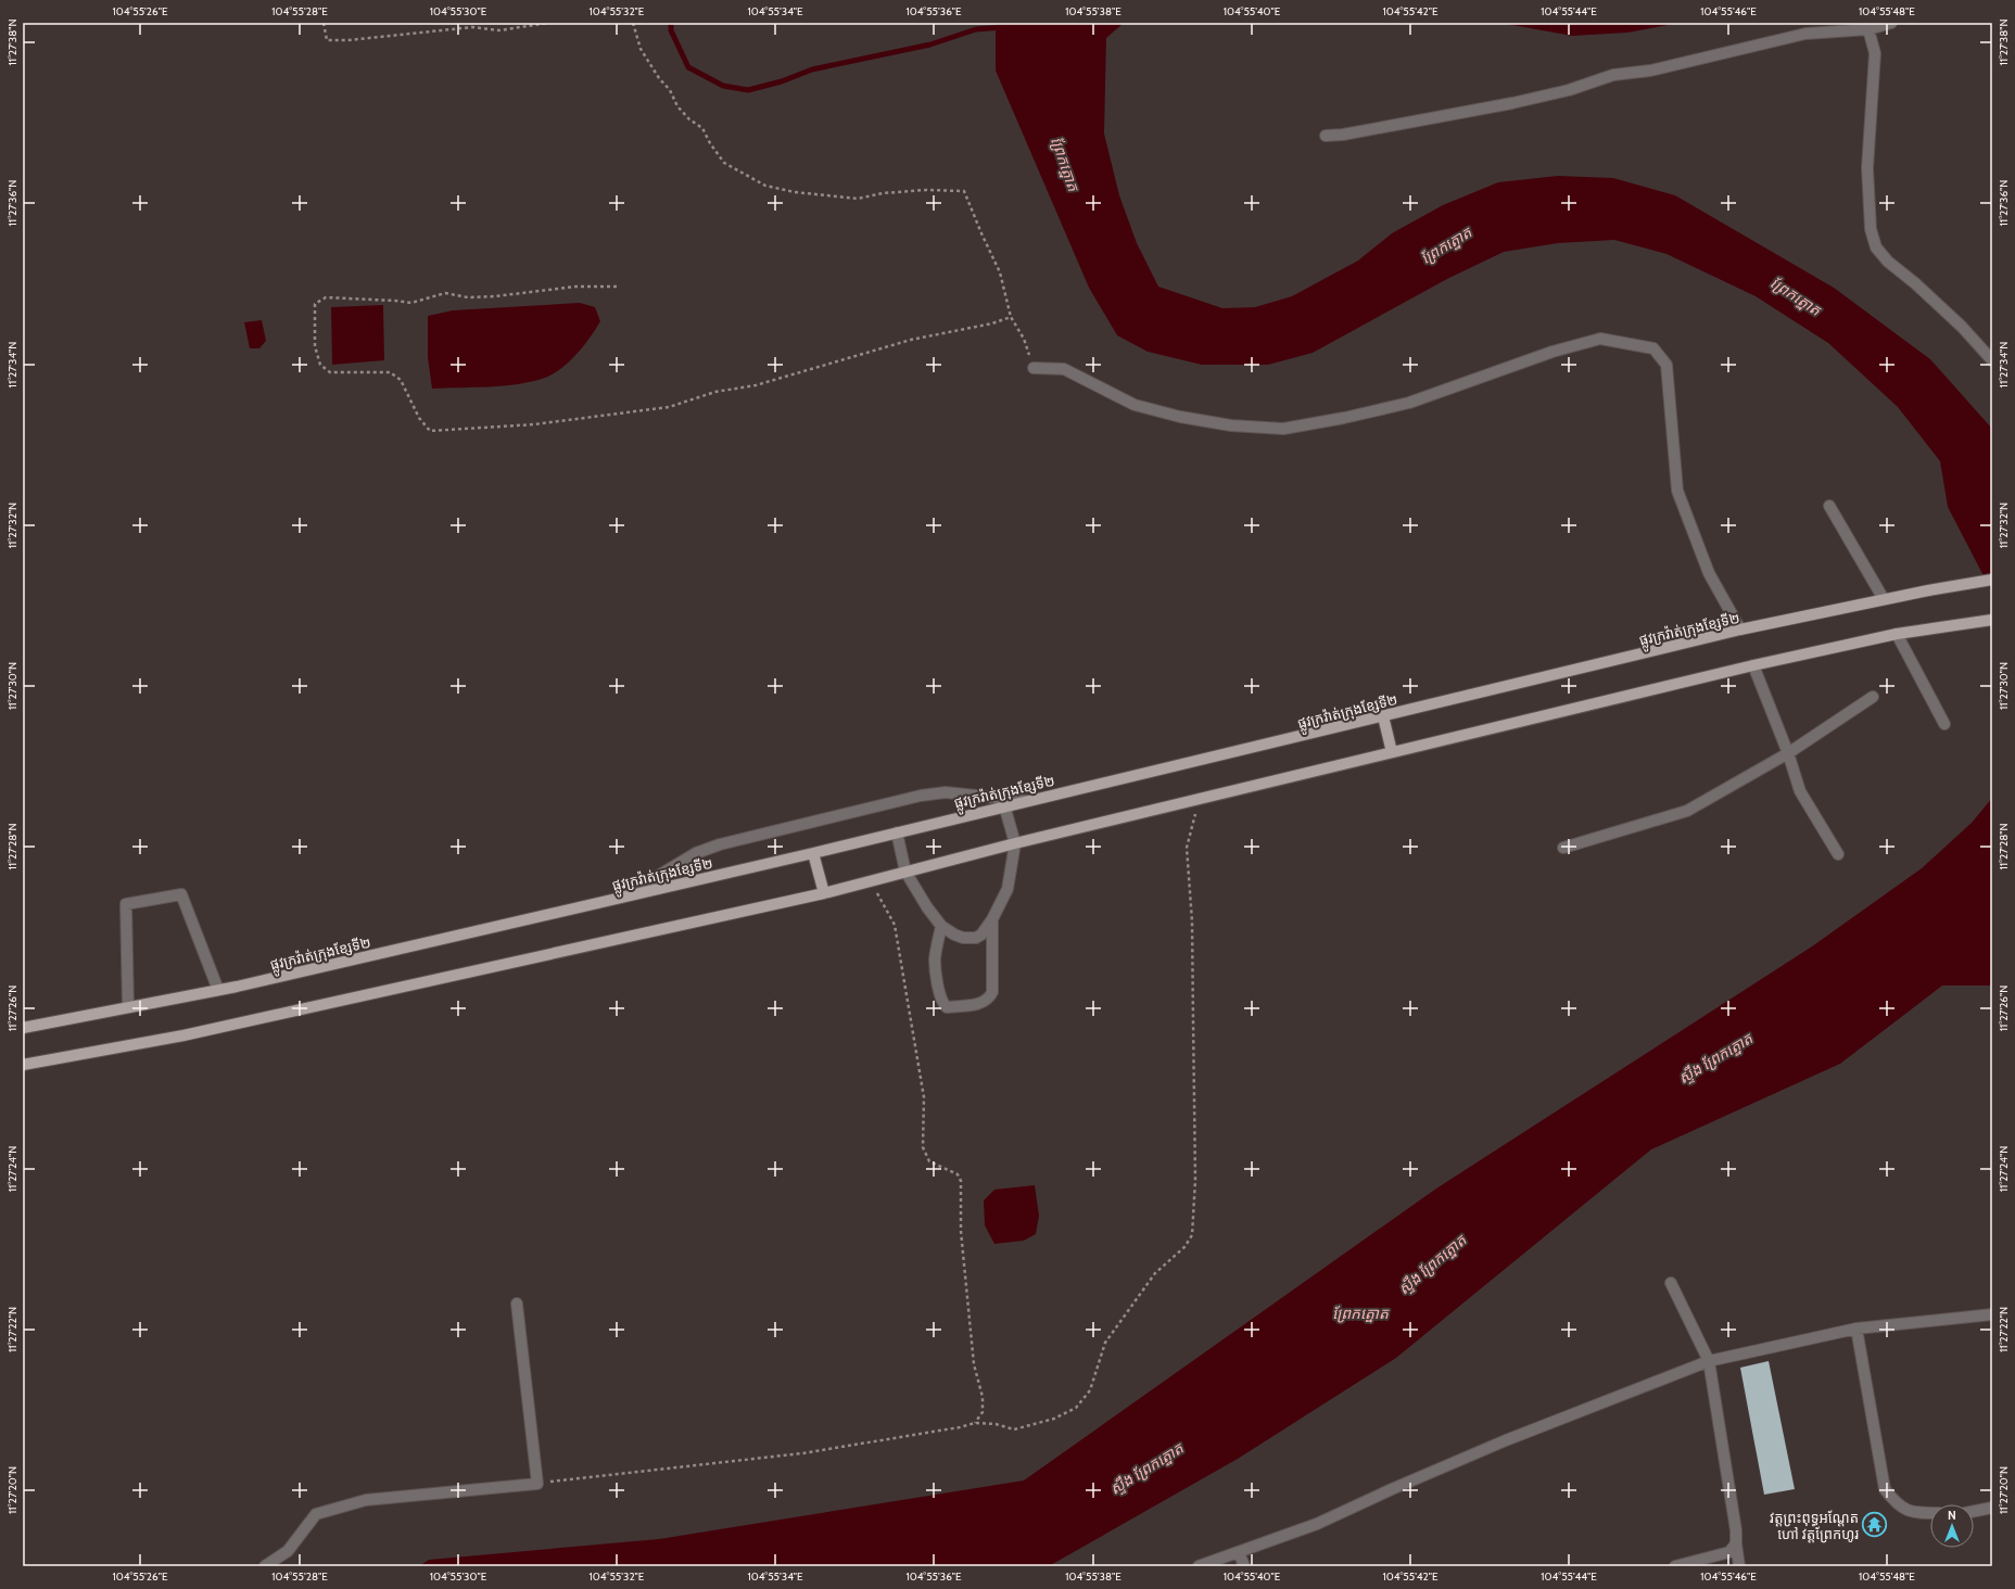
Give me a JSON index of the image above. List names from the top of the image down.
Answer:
{
  "streets": {
    "main road": ["ផ្លូវក្រវ៉ាត់ក្រុងខ្សែទី២"]
  },
  "water": ["ព្រែកត្នោត", "ស្ទឹង ព្រែកត្នោត"],
  "places": {
    "temple": ["វត្តព្រះពុទ្ធអណ្តែត ហៅ វត្តព្រែកហូរ"]
  },
  "north": "top",
  "coordinates": [
    "104°55'26\"E",
    "104°55'28\"E",
    "104°55'30\"E",
    "104°55'32\"E",
    "104°55'34\"E",
    "104°55'36\"E",
    "104°55'38\"E",
    "104°55'40\"E",
    "104°55'42\"E",
    "104°55'44\"E",
    "104°55'46\"E",
    "104°55'48\"E",
    "11°27'38\"N",
    "11°27'36\"N",
    "11°27'34\"N",
    "11°27'32\"N",
    "11°27'30\"N",
    "11°27'28\"N",
    "11°27'26\"N",
    "11°27'24\"N",
    "11°27'22\"N",
    "11°27'20\"N"
  ]
}
